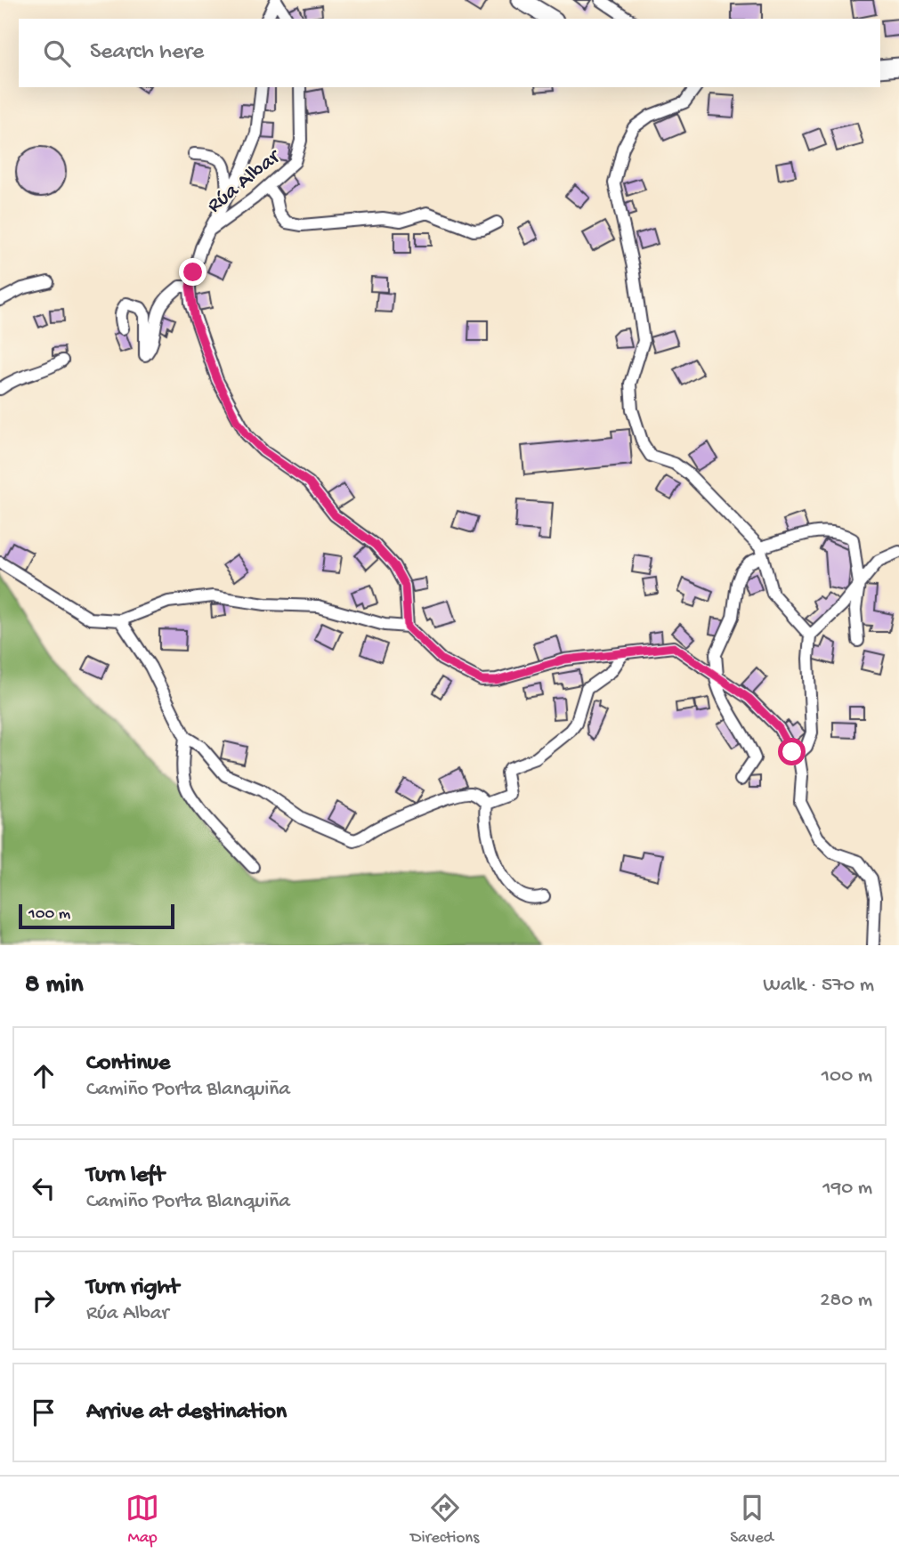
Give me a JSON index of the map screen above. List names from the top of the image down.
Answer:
{
  "streets": {
    "street": ["Rúa Albar"]
  },
  "scale_bar": "100 m",
  "page": {
    "search": "Search here",
    "scale": "100 m",
    "heading": ["8 min", "Walk · 570 m"],
    "list": [
      ["Continue", "Camiño Porta Blanquiña", "100 m"],
      ["Turn left", "Camiño Porta Blanquiña", "190 m"],
      ["Turn right", "Rúa Albar", "280 m"],
      "Arrive at destination"
    ],
    "nav": ["Map", "Directions", "Saved"]
  }
}
